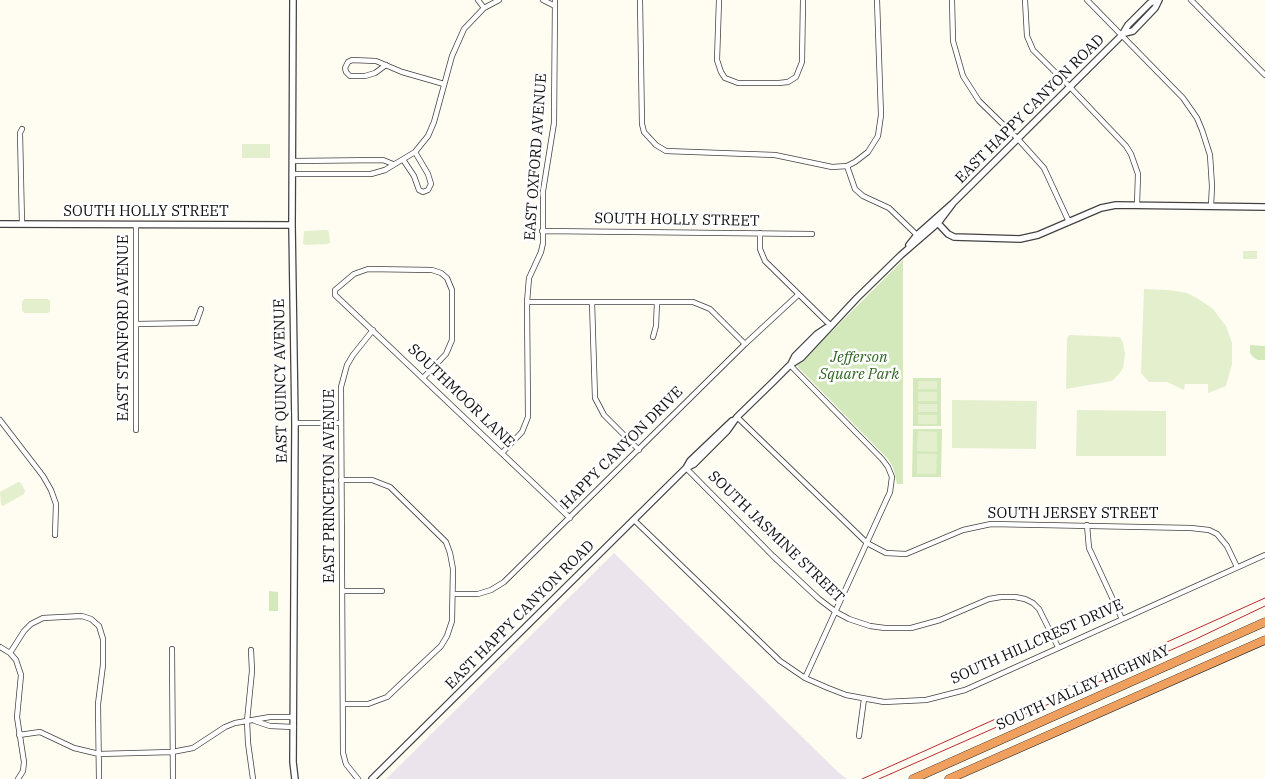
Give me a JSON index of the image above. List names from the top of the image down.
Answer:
{
  "streets": {
    "highway": ["SOUTH VALLEY HIGHWAY"],
    "street": [
      "EAST HAPPY CANYON ROAD",
      "EAST OXFORD AVENUE",
      "SOUTH HOLLY STREET",
      "EAST STANFORD AVENUE",
      "EAST QUINCY AVENUE",
      "SOUTHMOOR LANE",
      "HAPPY CANYON DRIVE",
      "EAST PRINCETON AVENUE",
      "SOUTH JERSEY STREET",
      "SOUTH JASMINE STREET",
      "SOUTH HILLCREST DRIVE"
    ]
  },
  "crossings": [
    ["EAST HAPPY CANYON ROAD", "SOUTH JERSEY STREET"],
    ["EAST HAPPY CANYON ROAD", "SOUTH JASMINE STREET"],
    ["EAST HAPPY CANYON ROAD", "SOUTH HILLCREST DRIVE"],
    ["EAST OXFORD AVENUE", "SOUTH HOLLY STREET"],
    ["EAST OXFORD AVENUE", "SOUTHMOOR LANE"],
    ["SOUTH HOLLY STREET", "EAST STANFORD AVENUE"],
    ["SOUTH HOLLY STREET", "EAST QUINCY AVENUE"],
    ["SOUTHMOOR LANE", "HAPPY CANYON DRIVE"],
    ["SOUTHMOOR LANE", "EAST PRINCETON AVENUE"],
    ["SOUTH JERSEY STREET", "SOUTH HILLCREST DRIVE"],
    ["SOUTH JASMINE STREET", "SOUTH HILLCREST DRIVE"]
  ],
  "parks": ["Jefferson Square Park"]
}
